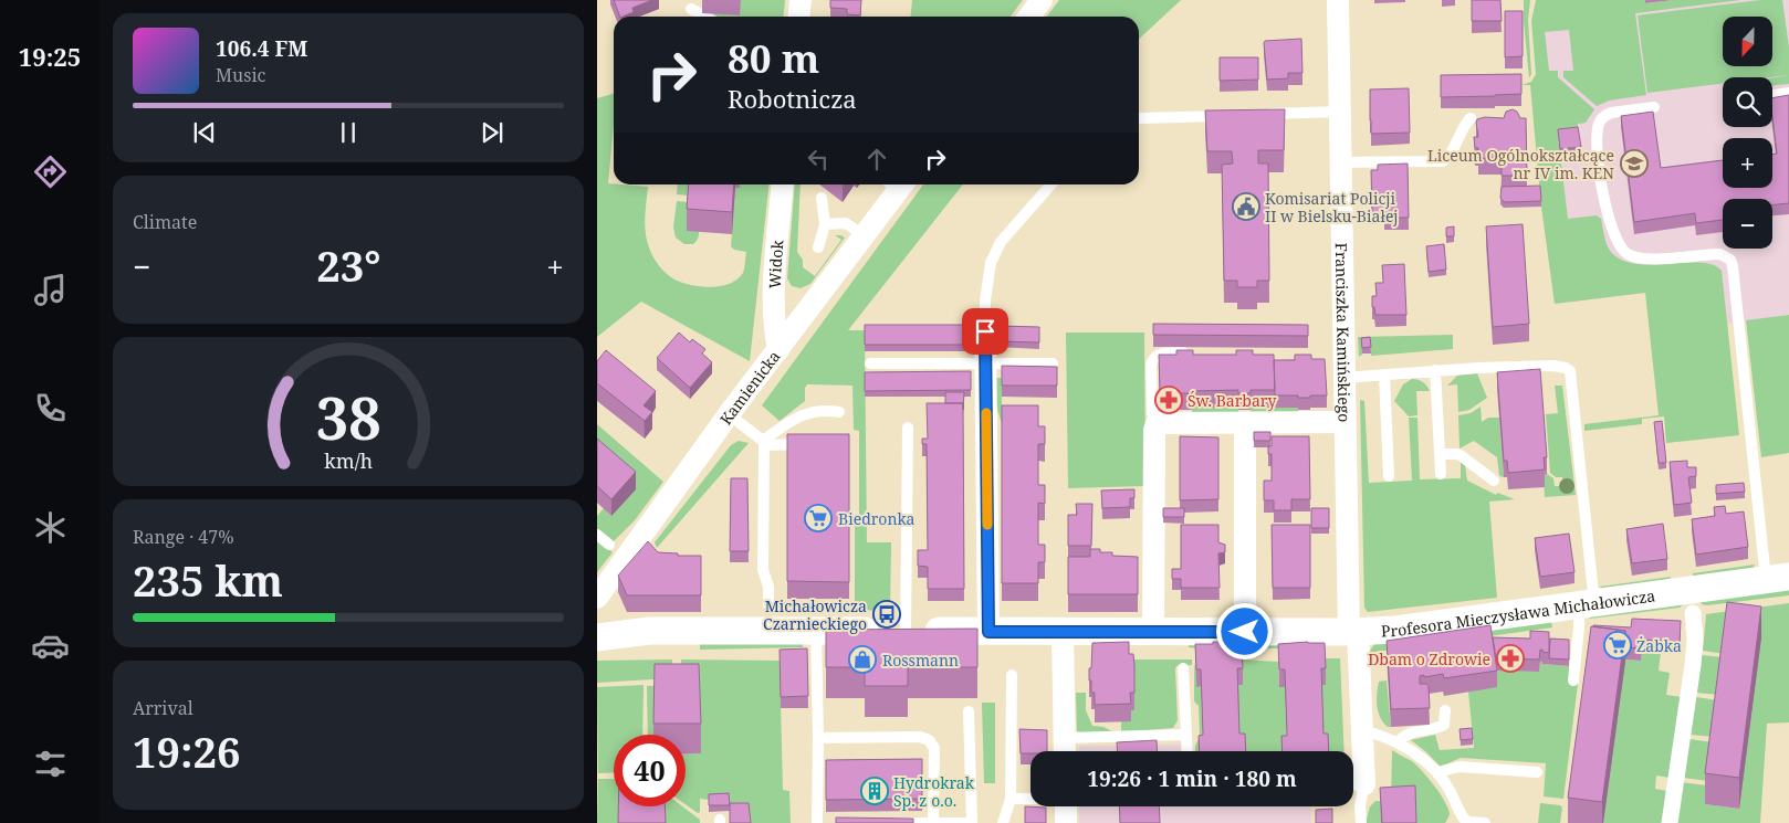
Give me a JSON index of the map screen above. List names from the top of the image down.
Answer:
{
  "streets": {
    "street": [
      "Widok",
      "Franciszka Kamińskiego",
      "Kamienicka",
      "Profesora Mieczysława Michałowicza"
    ]
  },
  "crossings": [
    ["Widok", "Kamienicka"],
    ["Franciszka Kamińskiego", "Profesora Mieczysława Michałowicza"]
  ],
  "places": {
    "school or university": ["Liceum Ogólnokształcące nr IV im. KEN"],
    "public building": ["Komisariat Policji II w Bielsku-Białej"],
    "pharmacy": ["Św. Barbary", "Dbam o Zdrowie"],
    "supermarket": ["Biedronka", "Żabka"],
    "bus stop": ["Michałowicza Czarnieckiego"],
    "shop": ["Rossmann"],
    "building": ["Hydrokrak Sp. z o.o."]
  },
  "north": "bottom",
  "page": {
    "tabs": "19:25",
    "map_buttons": ["+", "−"],
    "turn": ["80 m", "Robotnicza"],
    "song": ["106.4 FM", "Music"],
    "tile": [
      "Climate",
      ["Range · 47%", "235 km"],
      ["Arrival", "19:26"]
    ],
    "heat": ["−", "23°", "+"],
    "limit": "40",
    "trip": "19:26 · 1 min · 180 m",
    "gauge": ["38", "km/h"]
  }
}
